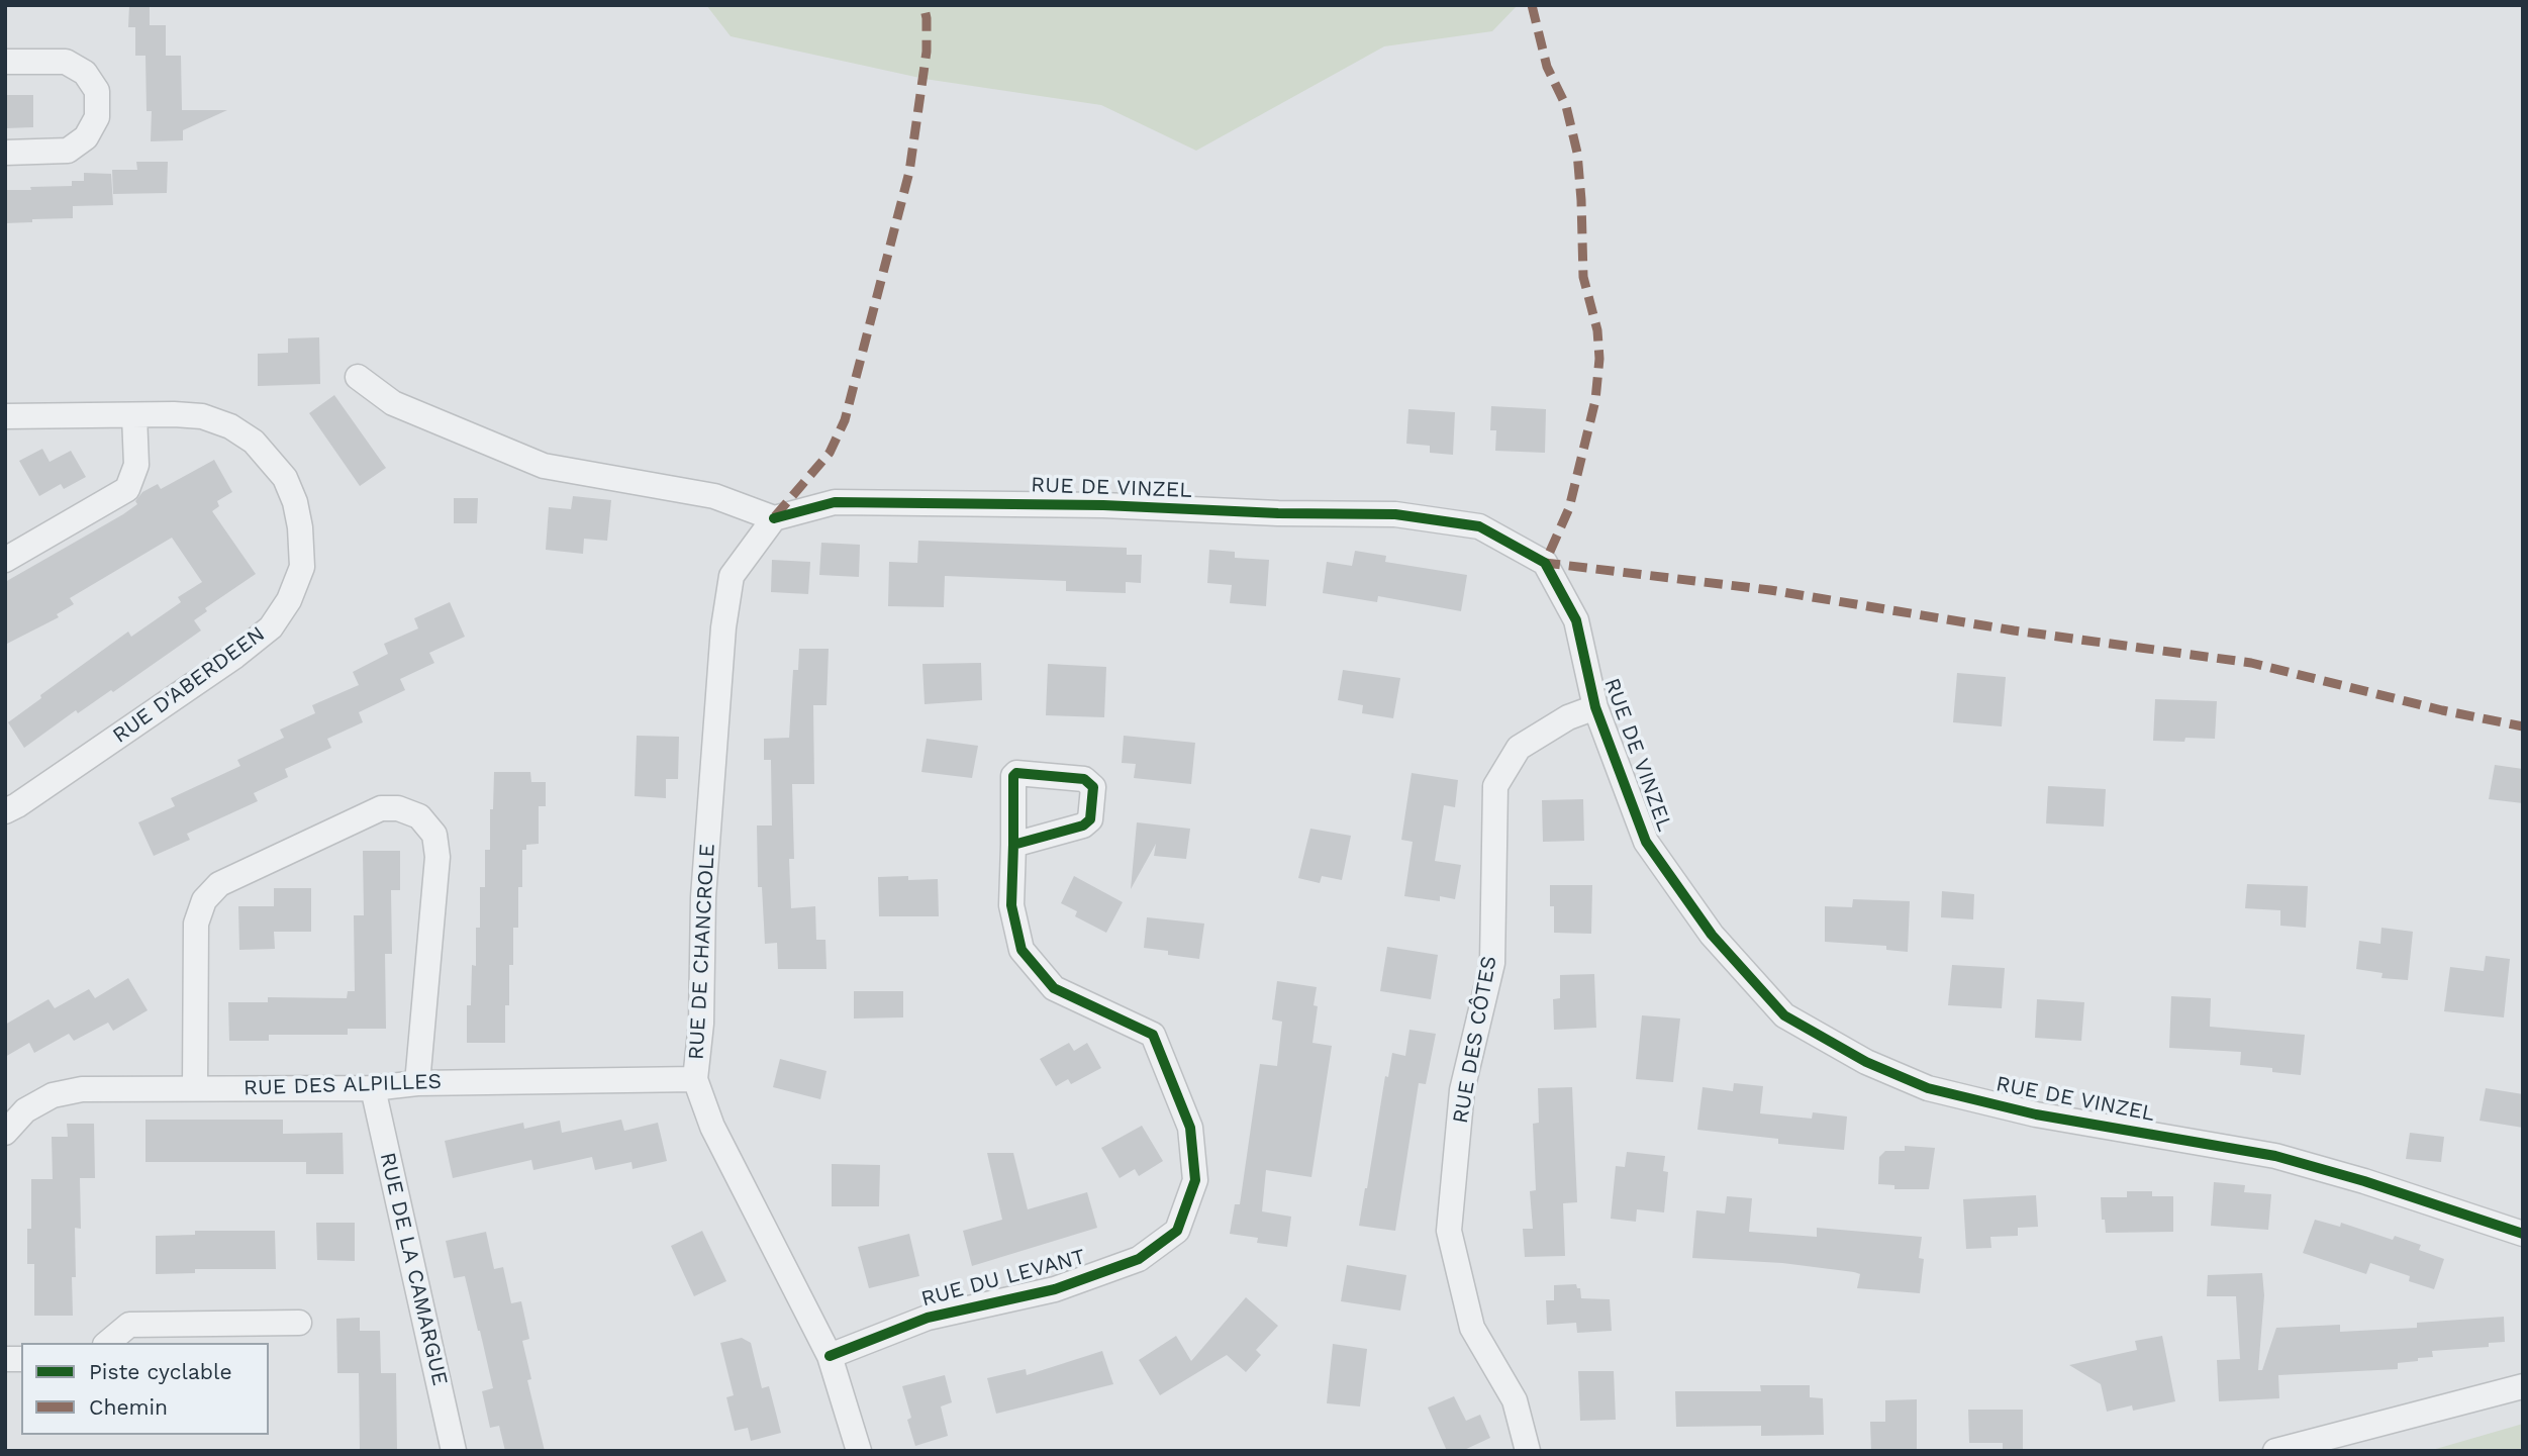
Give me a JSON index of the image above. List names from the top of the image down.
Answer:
{
  "streets": {
    "street": [
      "RUE DE VINZEL",
      "RUE D'ABERDEEN",
      "RUE DE CHANCROLE",
      "RUE DES CÔTES",
      "RUE DES ALPILLES",
      "RUE DE LA CAMARGUE",
      "RUE DU LEVANT"
    ]
  },
  "crossings": [
    ["RUE DE VINZEL", "RUE DE CHANCROLE"],
    ["RUE DE VINZEL", "RUE DES CÔTES"],
    ["RUE DE CHANCROLE", "RUE DES ALPILLES"],
    ["RUE DE CHANCROLE", "RUE DU LEVANT"],
    ["RUE DES ALPILLES", "RUE DE LA CAMARGUE"]
  ],
  "legend": ["Piste cyclable", "Chemin"]
}
